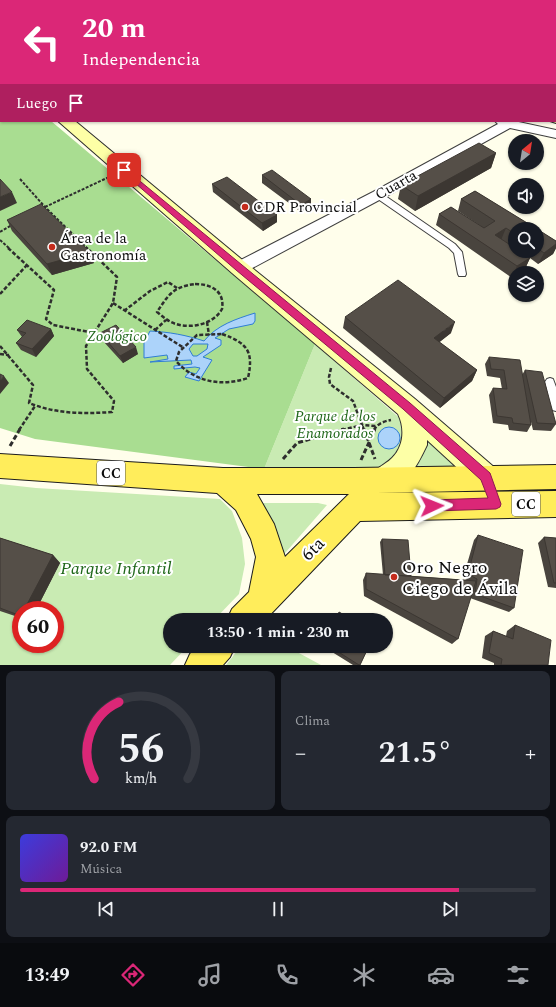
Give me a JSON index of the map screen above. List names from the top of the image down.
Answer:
{
  "streets": {
    "main road": ["CC", "6ta"],
    "street": ["Cuarta"]
  },
  "crossings": [
    ["CC", "6ta"]
  ],
  "parks": ["Zoológico", "Parque de los Enamorados", "Parque Infantil"],
  "places": ["CDR Provincial", "Área de la Gastronomía", "Oro Negro Ciego de Ávila"],
  "north": "top right",
  "page": {
    "turn": ["20 m", "Independencia"],
    "then": "Luego",
    "limit": "60",
    "trip": "13:50 · 1 min · 230 m",
    "tile": "Clima",
    "heat": ["−", "21.5°", "+"],
    "song": ["92.0 FM", "Música"],
    "tabs": "13:49",
    "gauge": ["56", "km/h"]
  }
}
